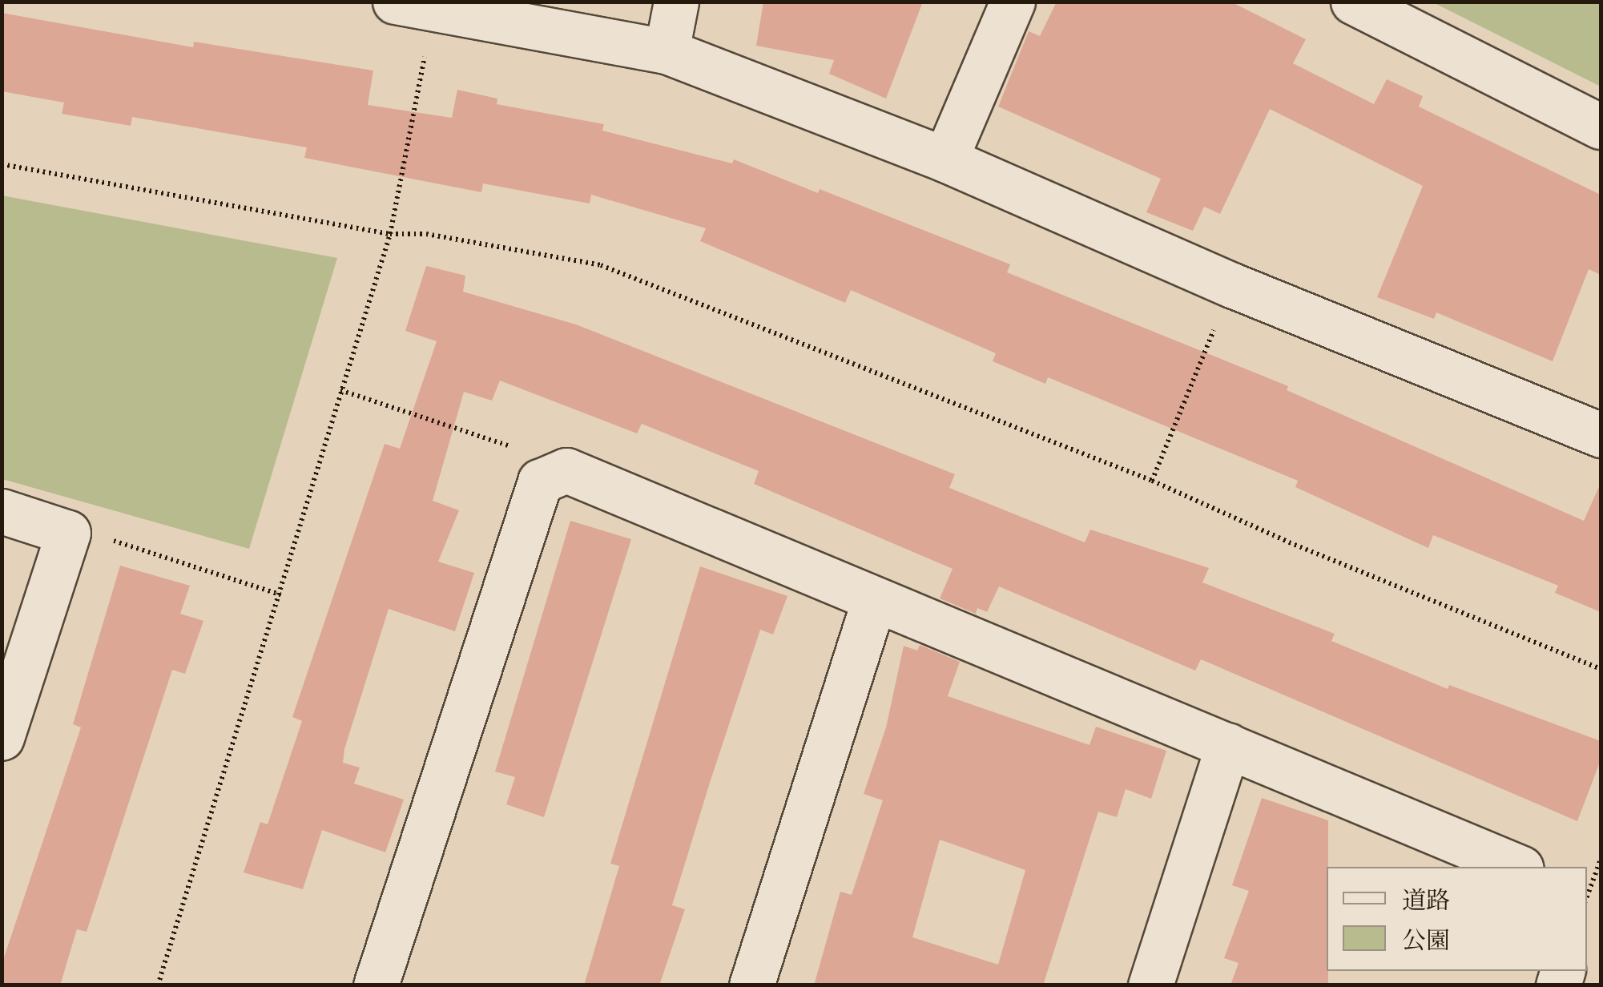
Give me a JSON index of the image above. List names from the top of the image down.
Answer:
{
  "legend": ["道路", "公園"]
}
